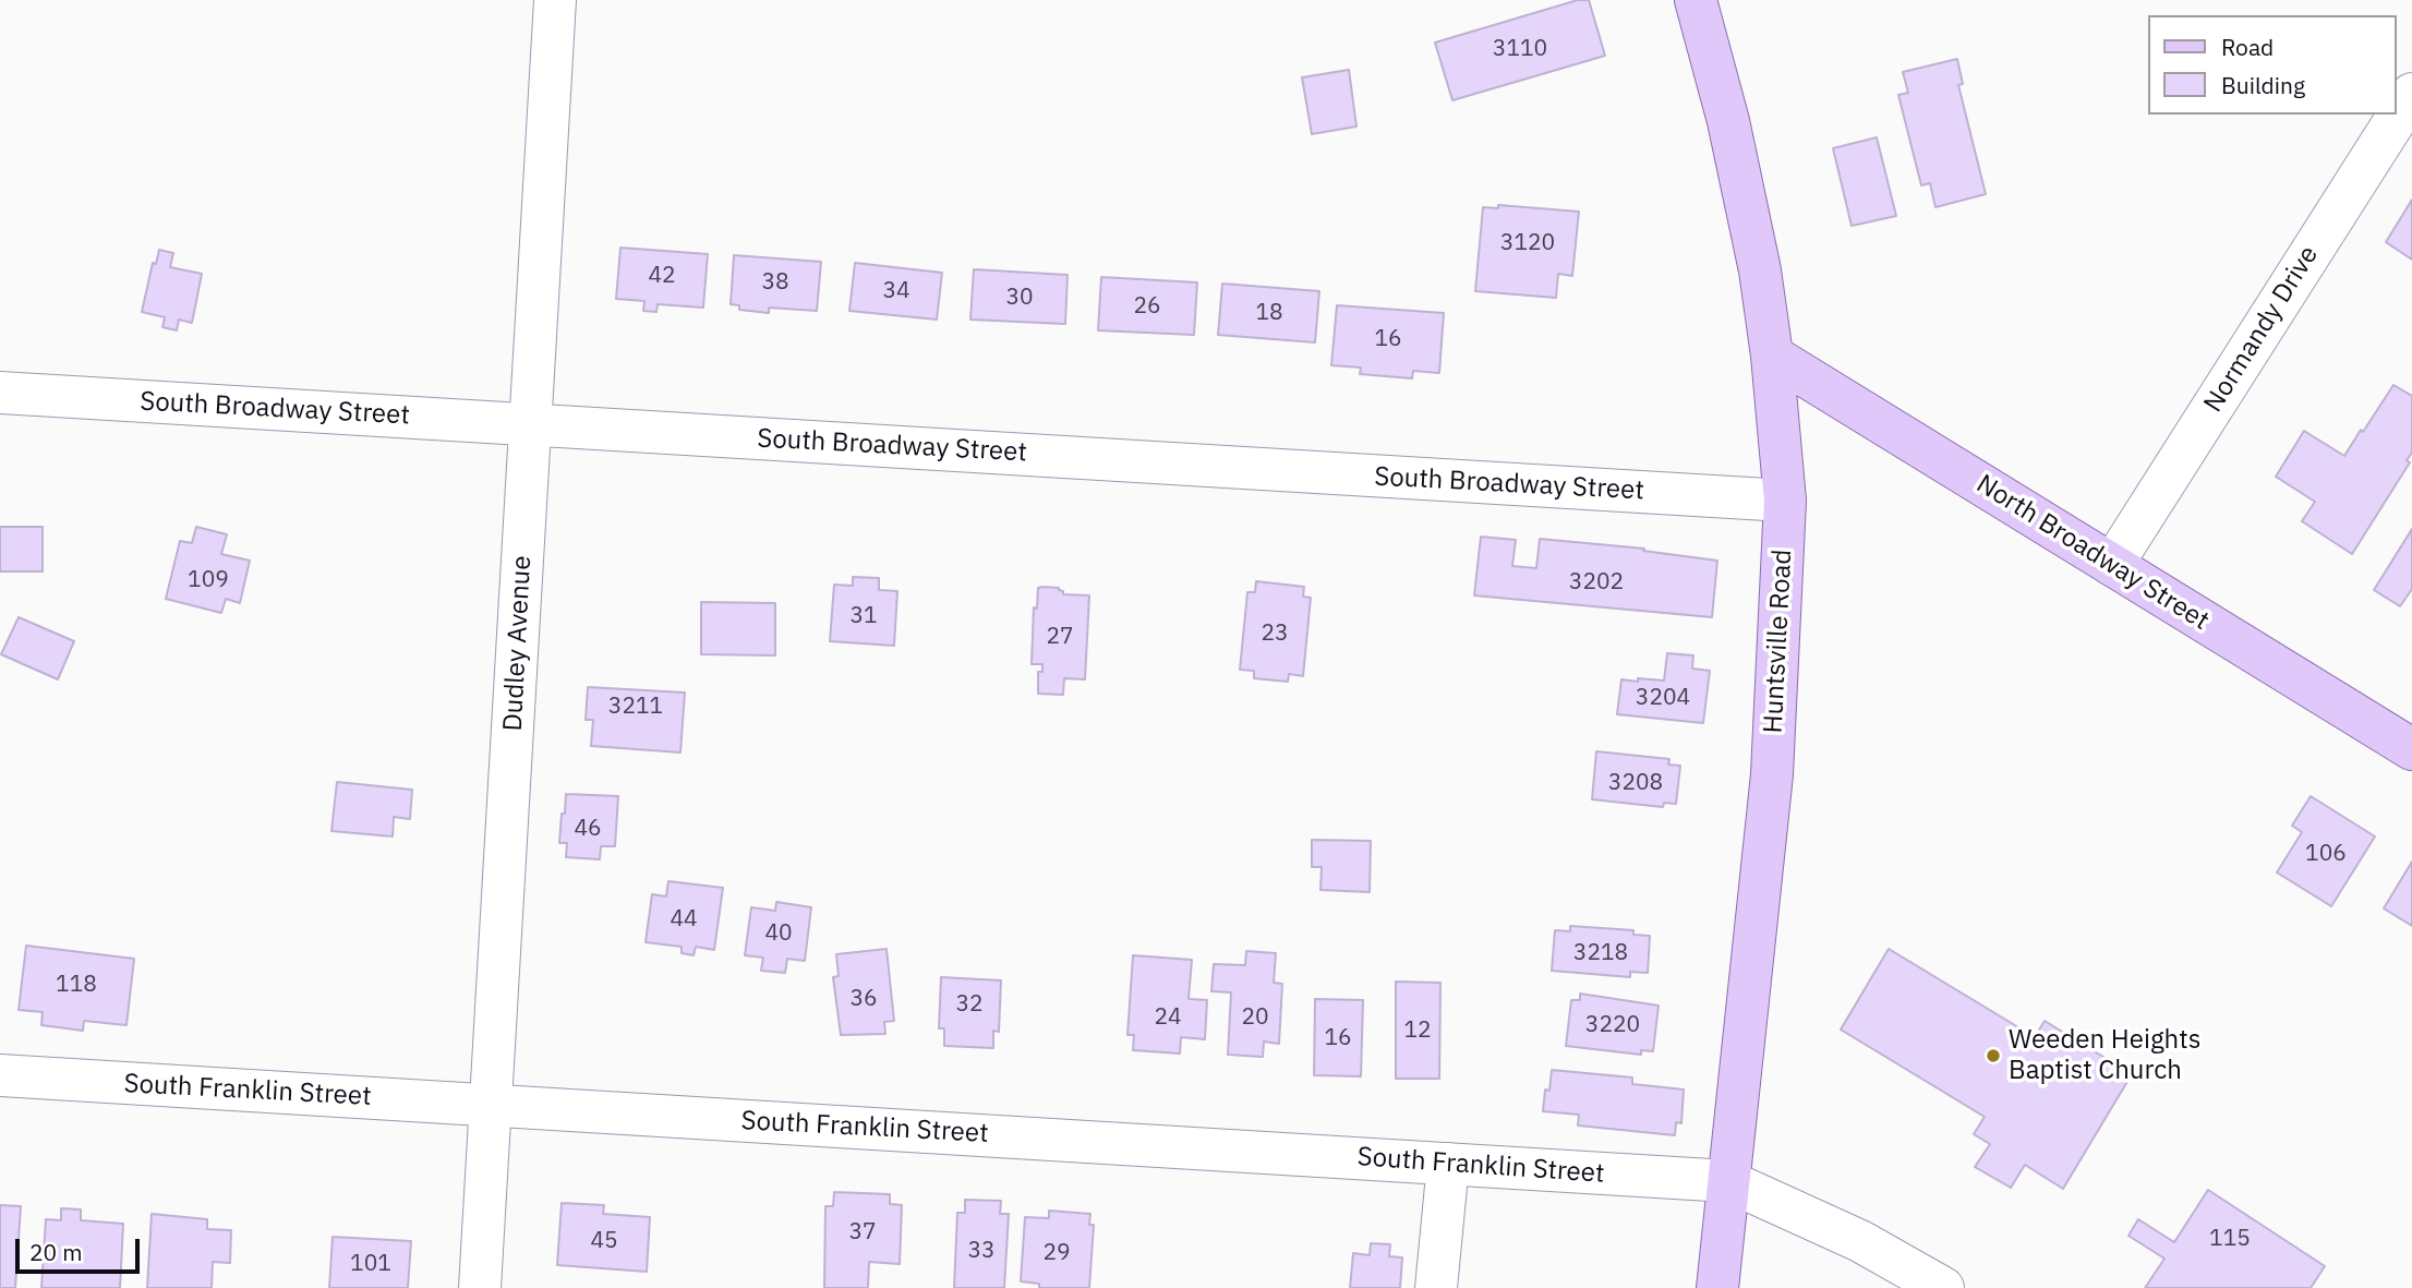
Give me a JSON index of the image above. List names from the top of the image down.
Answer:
{
  "streets": {
    "main road": ["North Broadway Street", "Huntsville Road"],
    "street": [
      "Normandy Drive",
      "South Broadway Street",
      "Dudley Avenue",
      "South Franklin Street"
    ]
  },
  "crossings": [
    ["Normandy Drive", "North Broadway Street"],
    ["South Broadway Street", "Huntsville Road"],
    ["South Broadway Street", "Dudley Avenue"],
    ["North Broadway Street", "Huntsville Road"],
    ["Huntsville Road", "South Franklin Street"],
    ["Dudley Avenue", "South Franklin Street"]
  ],
  "places": ["Weeden Heights Baptist Church"],
  "house_numbers": [
    "3110",
    "3120",
    "42",
    "38",
    "34",
    "30",
    "26",
    "18",
    "16",
    "109",
    "3202",
    "31",
    "23",
    "27",
    "3204",
    "3211",
    "3208",
    "46",
    "106",
    "44",
    "40",
    "3218",
    "118",
    "36",
    "32",
    "24",
    "20",
    "3220",
    "12",
    "16",
    "37",
    "115",
    "45",
    "33",
    "29",
    "101"
  ],
  "legend": ["Road", "Building"],
  "scale_bar": "20 m"
}
